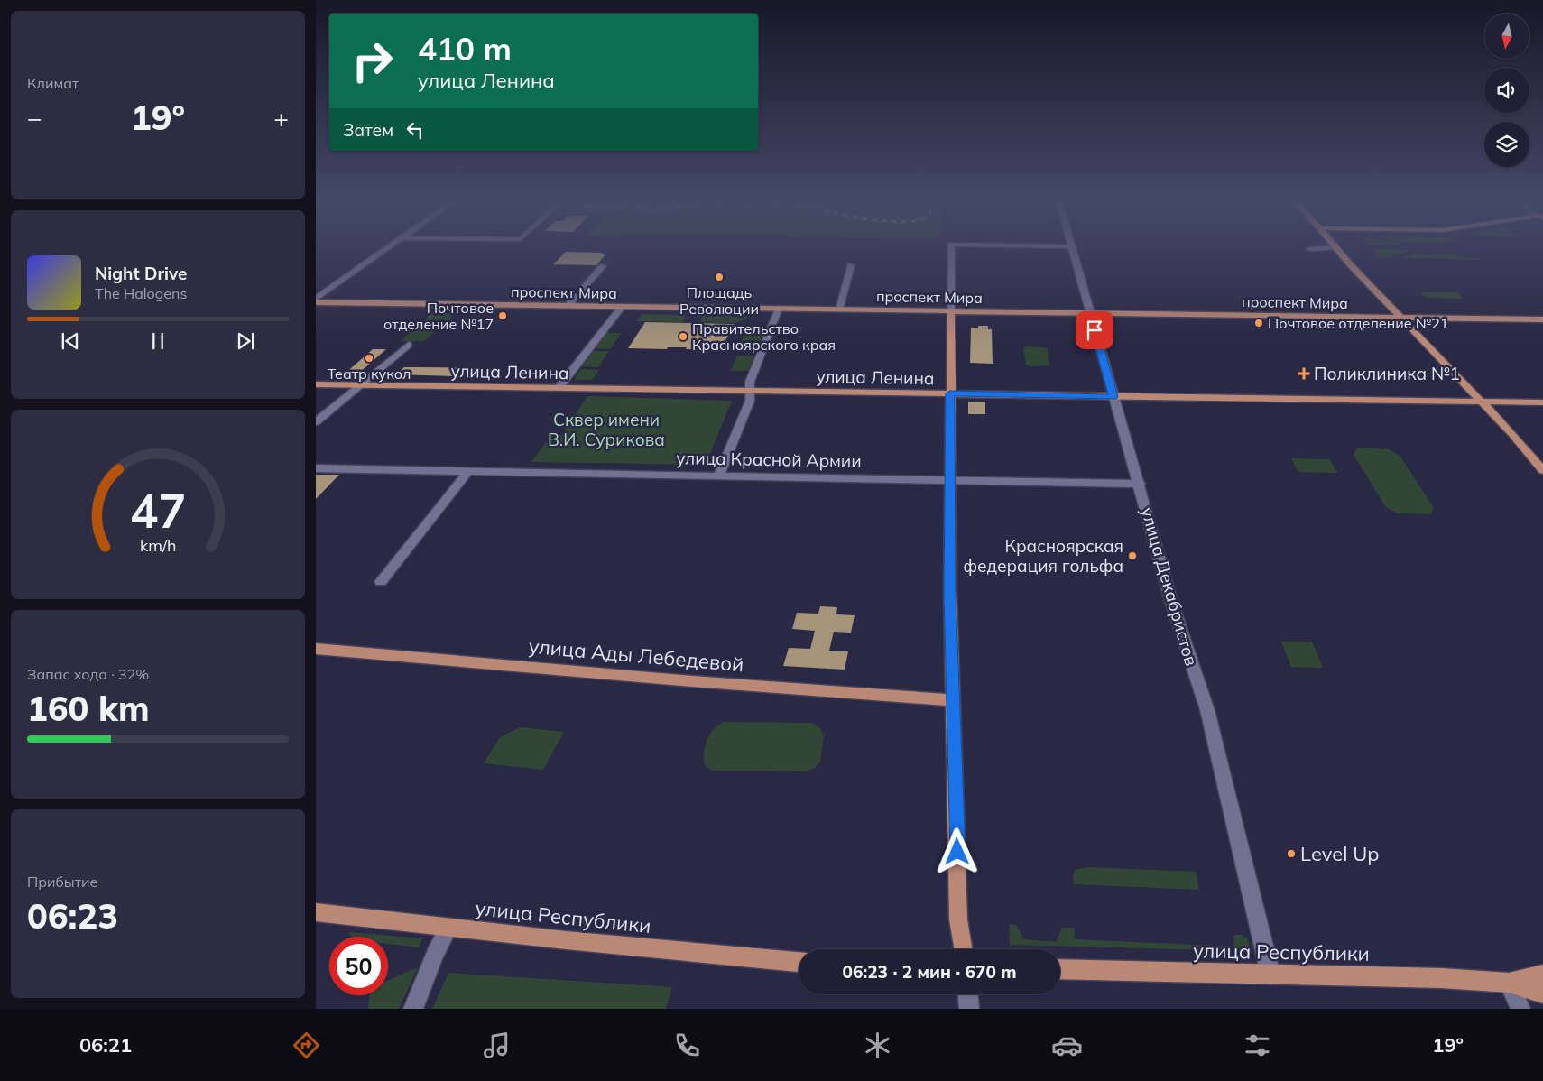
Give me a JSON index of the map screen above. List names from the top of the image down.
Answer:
{
  "streets": {
    "main road": [
      "проспект Мира",
      "улица Ленина",
      "улица Ады Лебедевой",
      "улица Республики"
    ],
    "street": ["улица Красной Армии", "улица Декабристов"]
  },
  "crossings": [
    ["проспект Мира", "улица Декабристов"],
    ["улица Ленина", "улица Декабристов"],
    ["улица Красной Армии", "улица Декабристов"],
    ["улица Декабристов", "улица Республики"]
  ],
  "parks": ["Сквер имени В.И. Сурикова"],
  "places": {
    "other": [
      "Площадь Революции",
      "Почтовое отделение №17",
      "Почтовое отделение №21",
      "Правительство Красноярского края",
      "Театр кукол",
      "Красноярская федерация гольфа",
      "Level Up"
    ],
    "health": ["Поликлиника №1"]
  },
  "north": "bottom",
  "page": {
    "tile": [
      "Климат",
      ["Запас хода · 32%", "160 km"],
      ["Прибытие", "06:23"]
    ],
    "turn": ["410 m", "улица Ленина"],
    "heat": ["−", "19°", "+"],
    "then": "Затем",
    "song": ["Night Drive", "The Halogens"],
    "limit": "50",
    "trip": "06:23 · 2 мин · 670 m",
    "tabs": ["06:21", "19°"],
    "gauge": ["47", "km/h"]
  }
}
